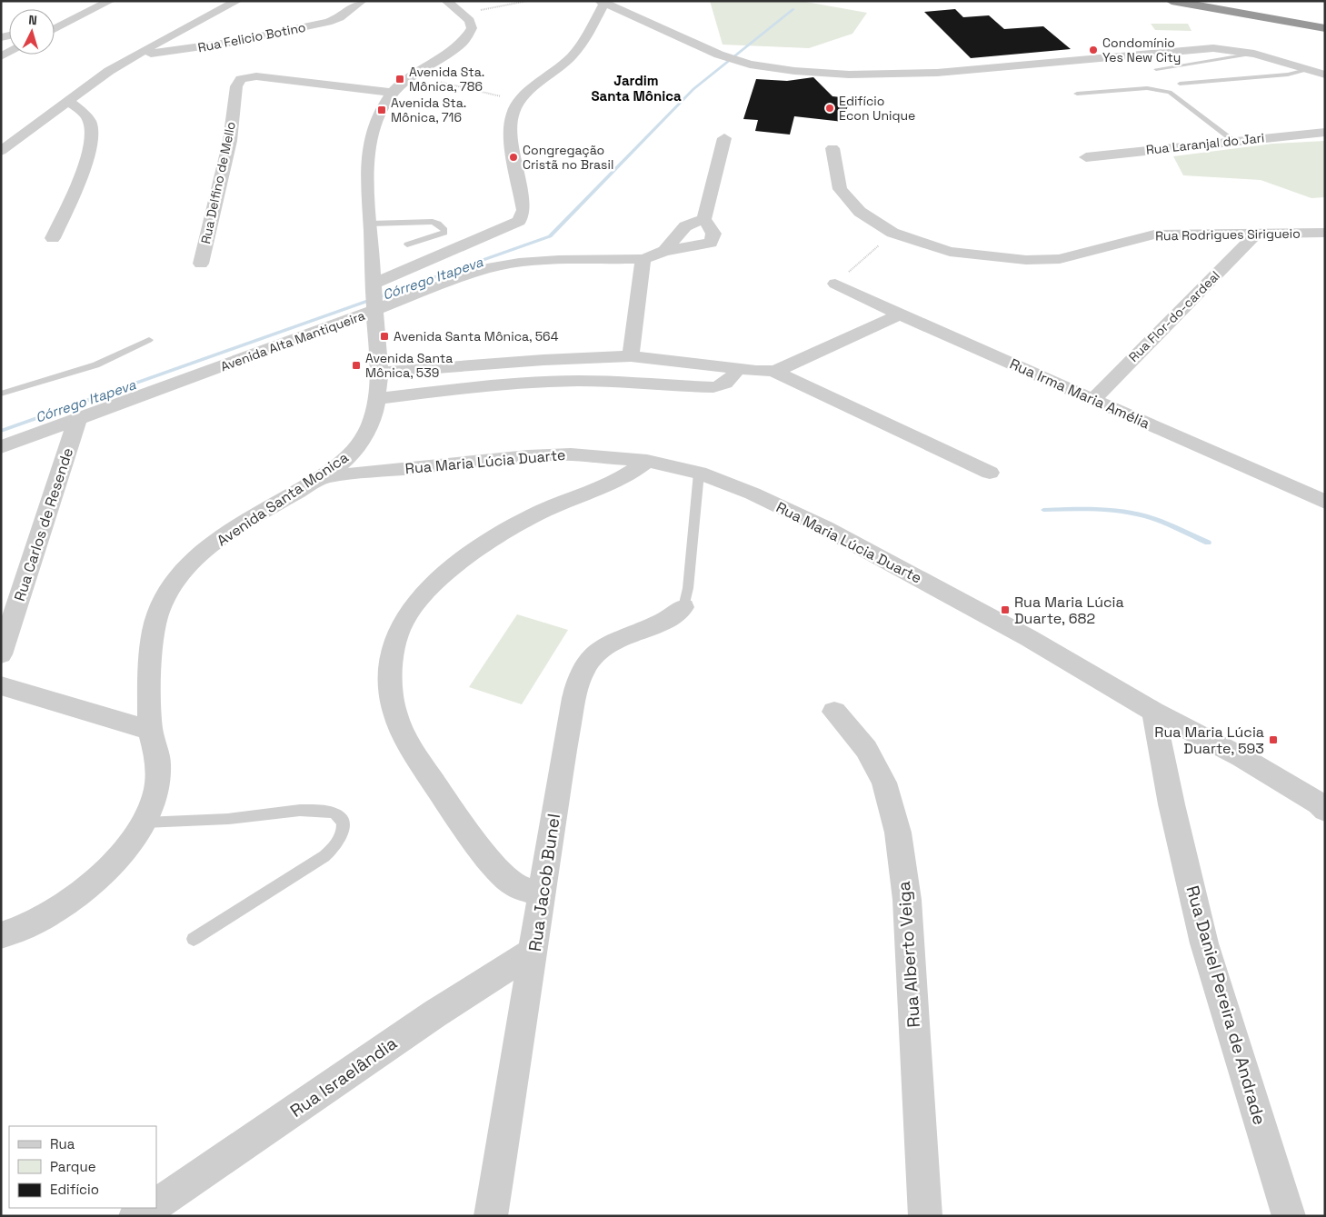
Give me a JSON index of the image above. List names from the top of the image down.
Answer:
{
  "streets": {
    "street": [
      "Rua Felicio Botino",
      "Rua Laranjal do Jari",
      "Rua Delfino de Mello",
      "Rua Rodrigues Sirigueio",
      "Rua Flor-do-cardeal",
      "Avenida Alta Mantiqueira",
      "Rua Irma Maria Amélia",
      "Rua Maria Lúcia Duarte",
      "Avenida Santa Monica",
      "Rua Carlos de Resende",
      "Rua Jacob Bunel",
      "Rua Alberto Veiga",
      "Rua Daniel Pereira de Andrade",
      "Rua Israelândia"
    ]
  },
  "crossings": [
    ["Rua Delfino de Mello", "Avenida Santa Monica"],
    ["Rua Rodrigues Sirigueio", "Rua Flor-do-cardeal"],
    ["Rua Flor-do-cardeal", "Rua Irma Maria Amélia"],
    ["Avenida Alta Mantiqueira", "Avenida Santa Monica"],
    ["Avenida Alta Mantiqueira", "Rua Carlos de Resende"],
    ["Rua Maria Lúcia Duarte", "Avenida Santa Monica"],
    ["Rua Maria Lúcia Duarte", "Rua Daniel Pereira de Andrade"],
    ["Rua Jacob Bunel", "Rua Israelândia"]
  ],
  "districts": ["Jardim Santa Mônica"],
  "water": ["Córrego Itapeva"],
  "places": {
    "other": ["Condomínio Yes New City", "Edifício Econ Unique", "Congregação Cristã no Brasil"],
    "transit": [
      "Avenida Sta. Mônica, 786",
      "Avenida Sta. Mônica, 716",
      "Avenida Santa Mônica, 564",
      "Avenida Santa Mônica, 539",
      "Rua Maria Lúcia Duarte, 682",
      "Rua Maria Lúcia Duarte, 593"
    ]
  },
  "legend": ["Rua", "Parque", "Edifício"],
  "north": "top"
}
